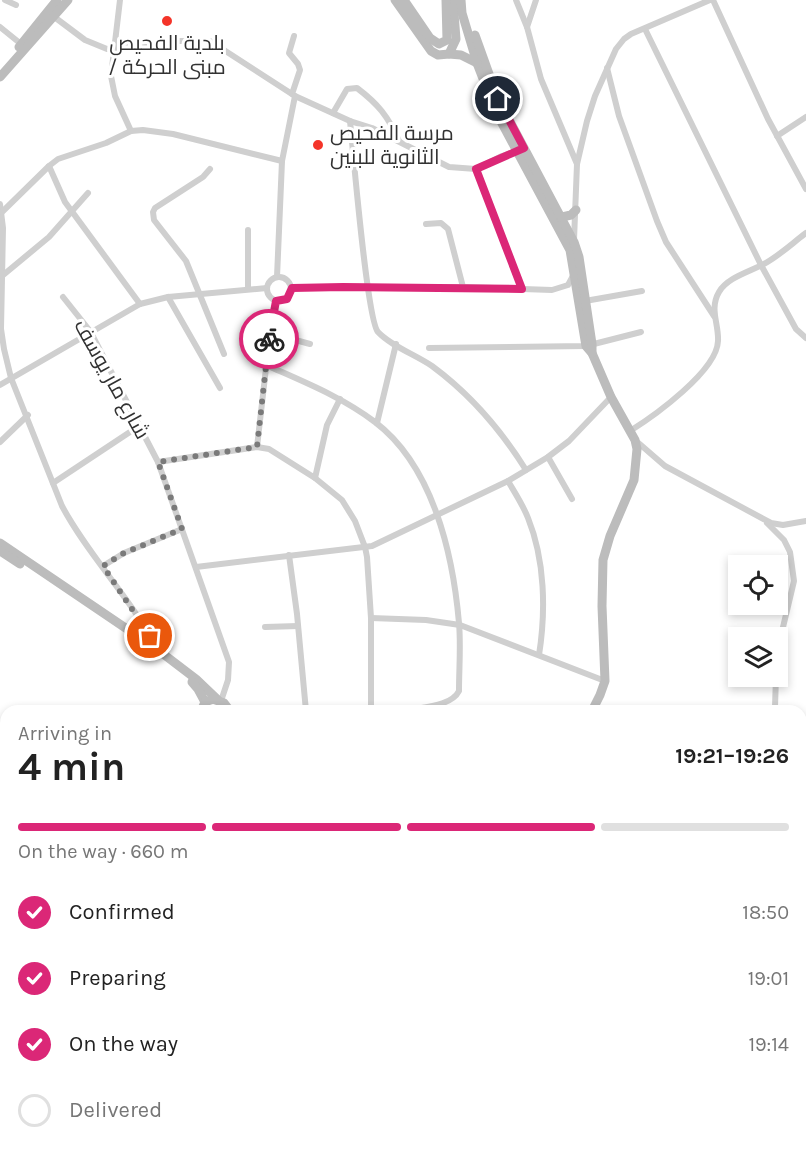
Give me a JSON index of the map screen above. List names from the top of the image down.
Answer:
{
  "streets": {
    "street": ["شارع مار يوسف"]
  },
  "places": ["بلدية الفحيص / مبنى الحركة", "مرسة الفحيص الثانوية للبنين"],
  "page": {
    "heading": ["4 min", "Arriving in", "19:21–19:26"],
    "bar": "On the way · 660 m",
    "list": [
      ["Confirmed", "18:50"],
      ["Preparing", "19:01"],
      ["On the way", "19:14"],
      "Delivered"
    ]
  }
}
